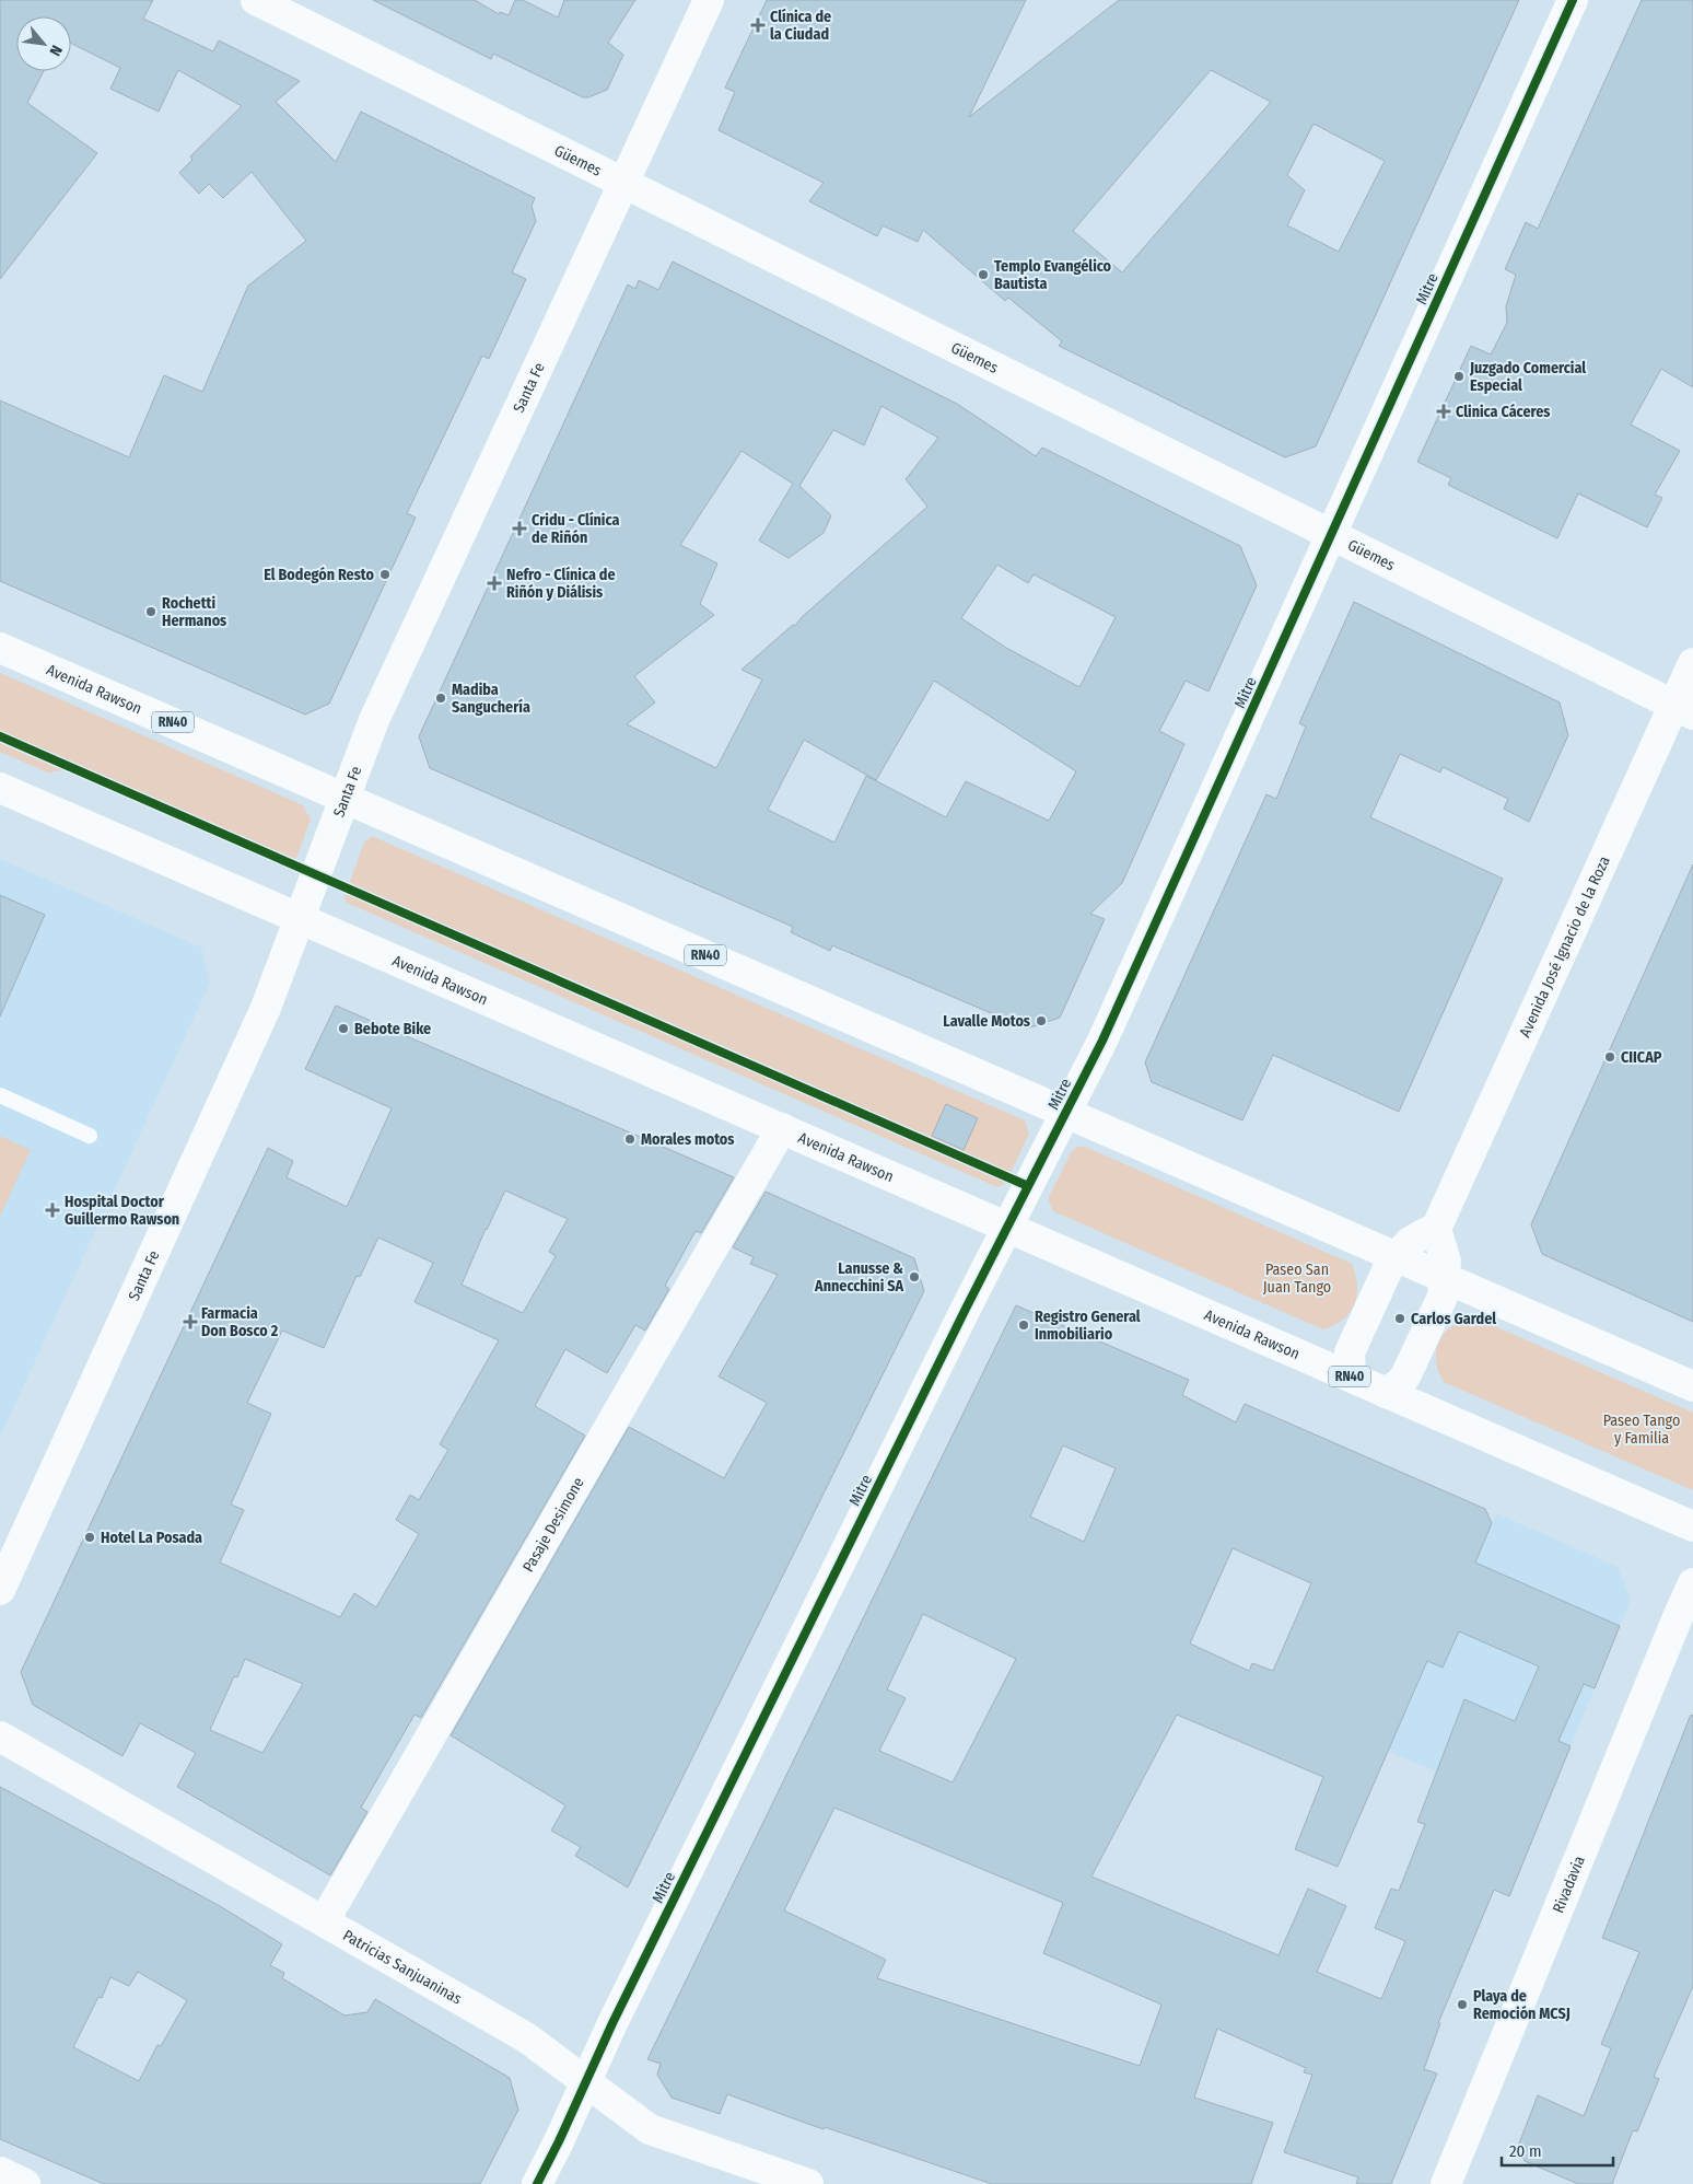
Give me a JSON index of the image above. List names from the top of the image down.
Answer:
{
  "streets": {
    "street": [
      "Güemes",
      "Mitre",
      "Santa Fe",
      "Avenida Rawson",
      "RN40",
      "Avenida José Ignacio de la Roza",
      "Pasaje Desimone",
      "Rivadavia",
      "Patricias Sanjuaninas"
    ]
  },
  "crossings": [
    ["Güemes", "Mitre"],
    ["Güemes", "Santa Fe"],
    ["Güemes", "Avenida José Ignacio de la Roza"],
    ["Mitre", "Avenida Rawson"],
    ["Mitre", "Patricias Sanjuaninas"],
    ["Santa Fe", "Avenida Rawson"],
    ["Avenida Rawson", "Pasaje Desimone"],
    ["Pasaje Desimone", "Patricias Sanjuaninas"]
  ],
  "parks": ["Paseo San Juan Tango", "Paseo Tango y Familia"],
  "places": {
    "health": [
      "Clínica de la Ciudad",
      "Clinica Cáceres",
      "Cridu - Clínica de Riñón",
      "Nefro - Clínica de Riñón y Diálisis",
      "Hospital Doctor Guillermo Rawson",
      "Farmacia Don Bosco 2"
    ],
    "other": [
      "Templo Evangélico Bautista",
      "Juzgado Comercial Especial",
      "El Bodegón Resto",
      "Rochetti Hermanos",
      "Madiba Sanguchería",
      "Lavalle Motos",
      "Bebote Bike",
      "CIICAP",
      "Morales motos",
      "Lanusse & Annecchini SA",
      "Carlos Gardel",
      "Registro General Inmobiliario",
      "Hotel La Posada",
      "Playa de Remoción MCSJ"
    ]
  },
  "scale_bar": "20 m",
  "north": "bottom right"
}
